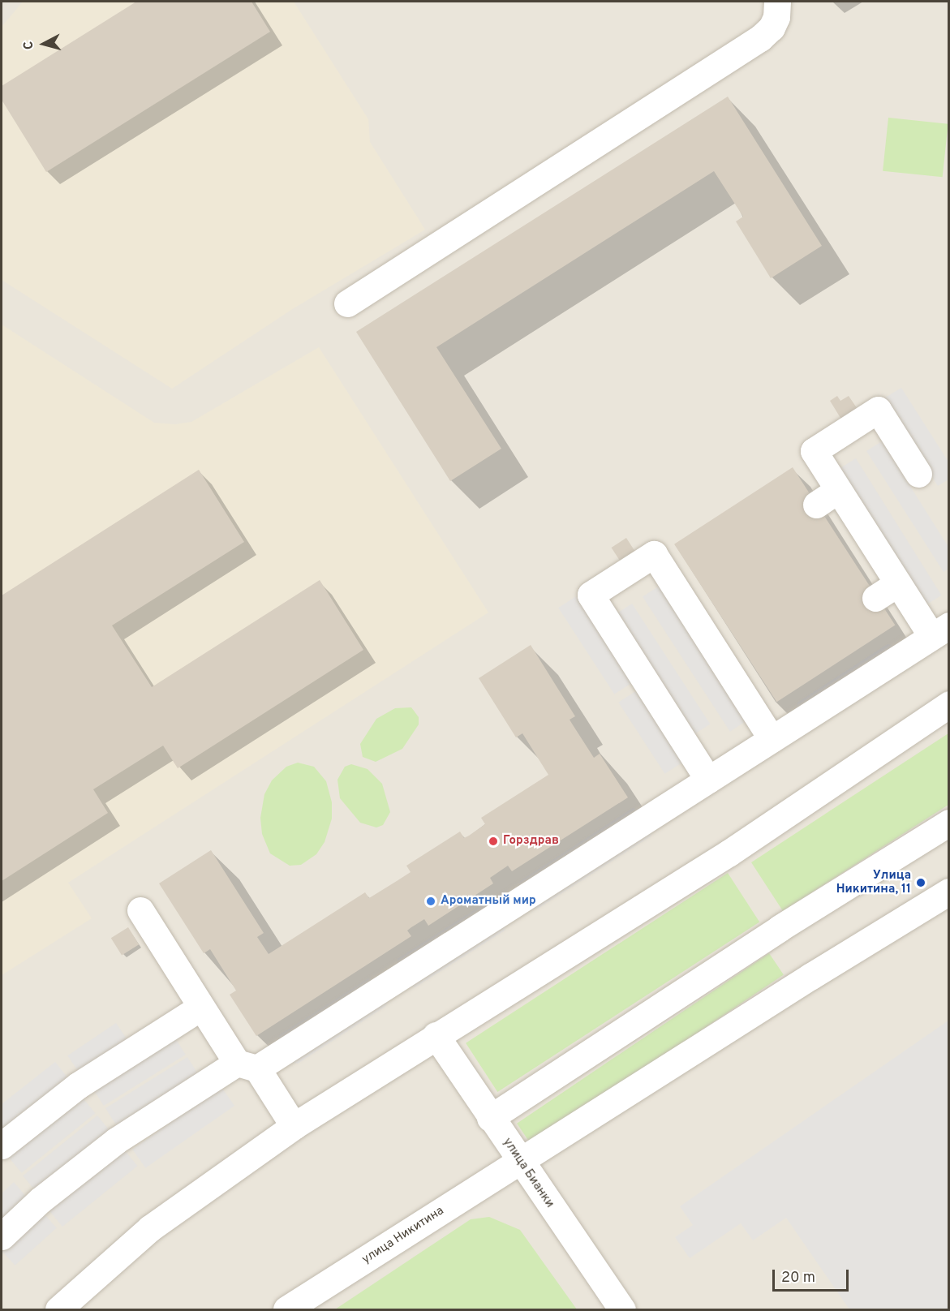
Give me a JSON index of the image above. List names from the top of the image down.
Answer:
{
  "streets": {
    "street": ["улица Бианки", "улица Никитина"]
  },
  "crossings": [
    ["улица Бианки", "улица Никитина"]
  ],
  "places": ["Горздрав", "Улица Никитина, 11", "Ароматный мир"],
  "scale_bar": "20 m",
  "north": "left"
}
